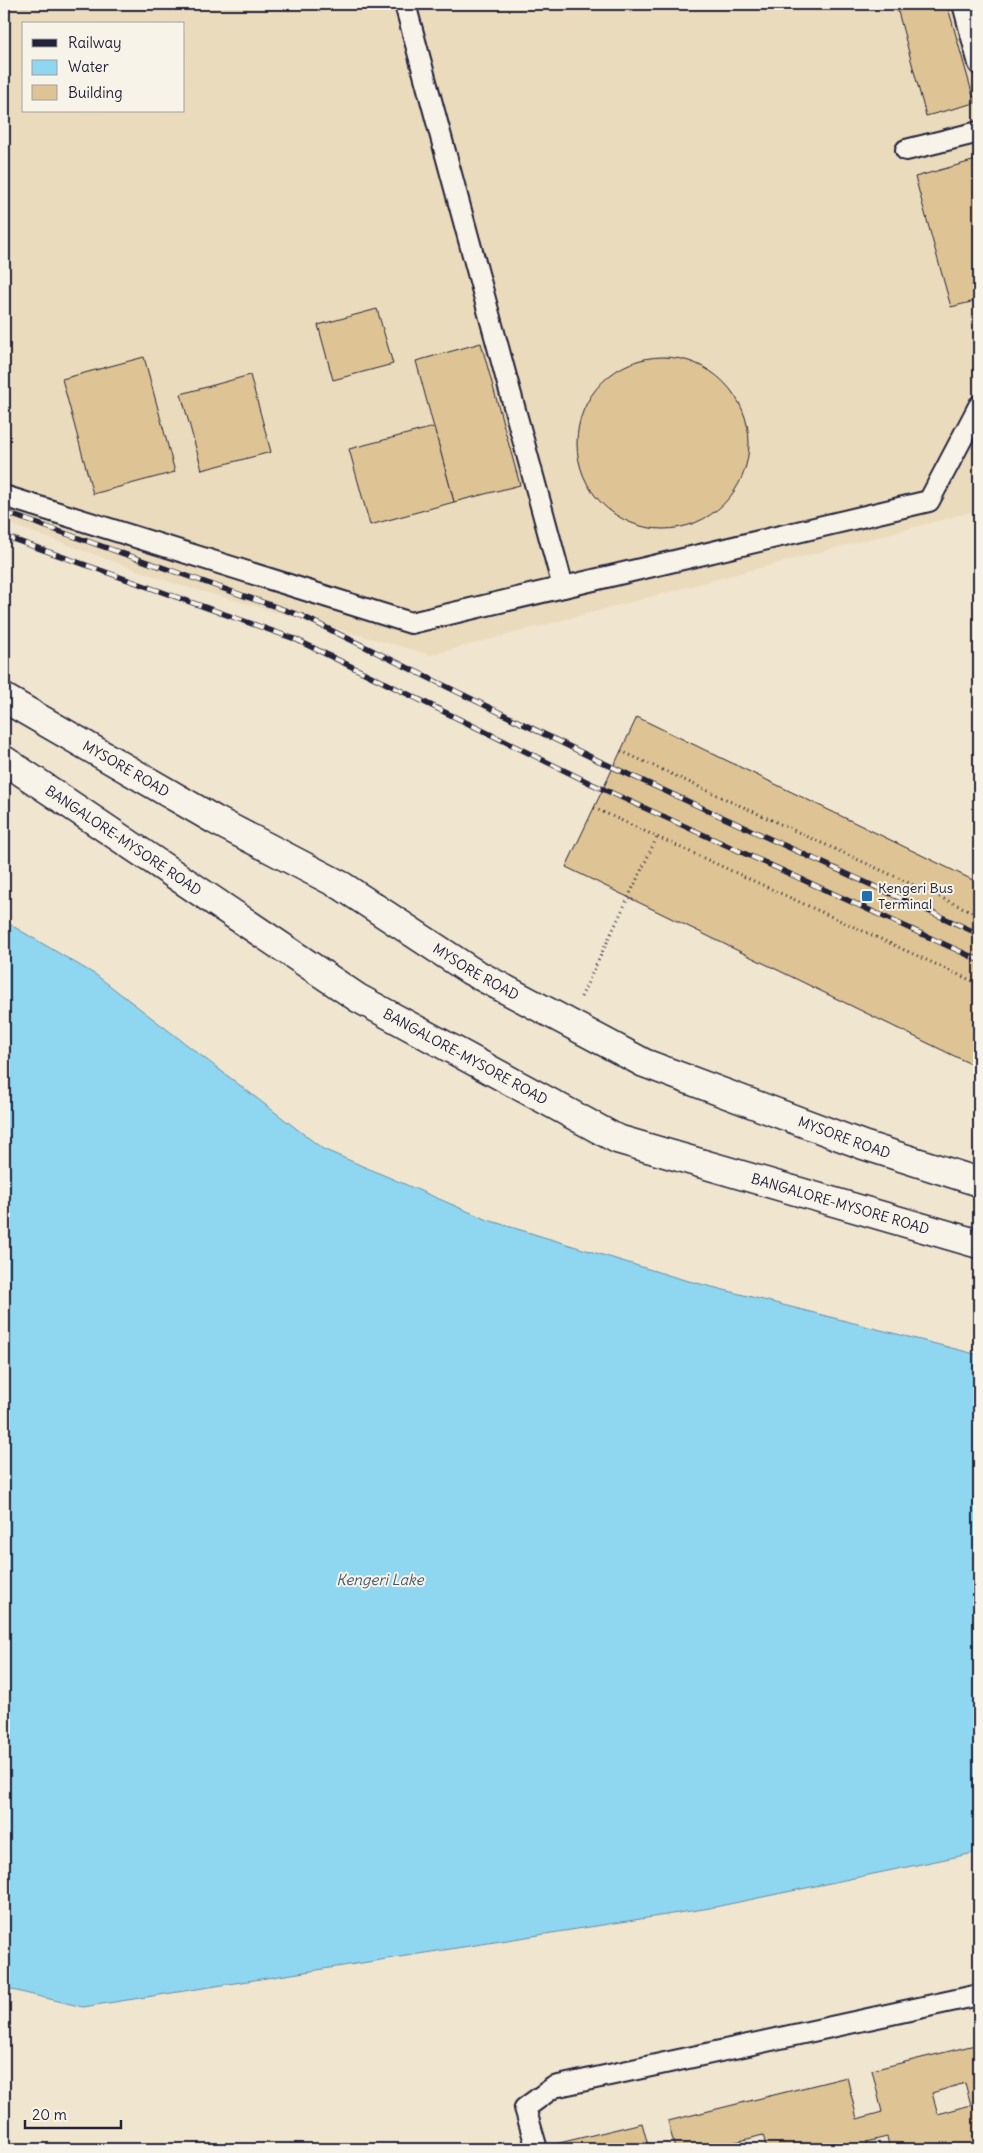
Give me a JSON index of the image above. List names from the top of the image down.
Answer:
{
  "streets": {
    "highway": ["MYSORE ROAD", "BANGALORE-MYSORE ROAD"]
  },
  "water": ["Kengeri Lake"],
  "places": {
    "transit": ["Kengeri Bus Terminal"]
  },
  "legend": ["Railway", "Water", "Building"],
  "scale_bar": "20 m"
}
